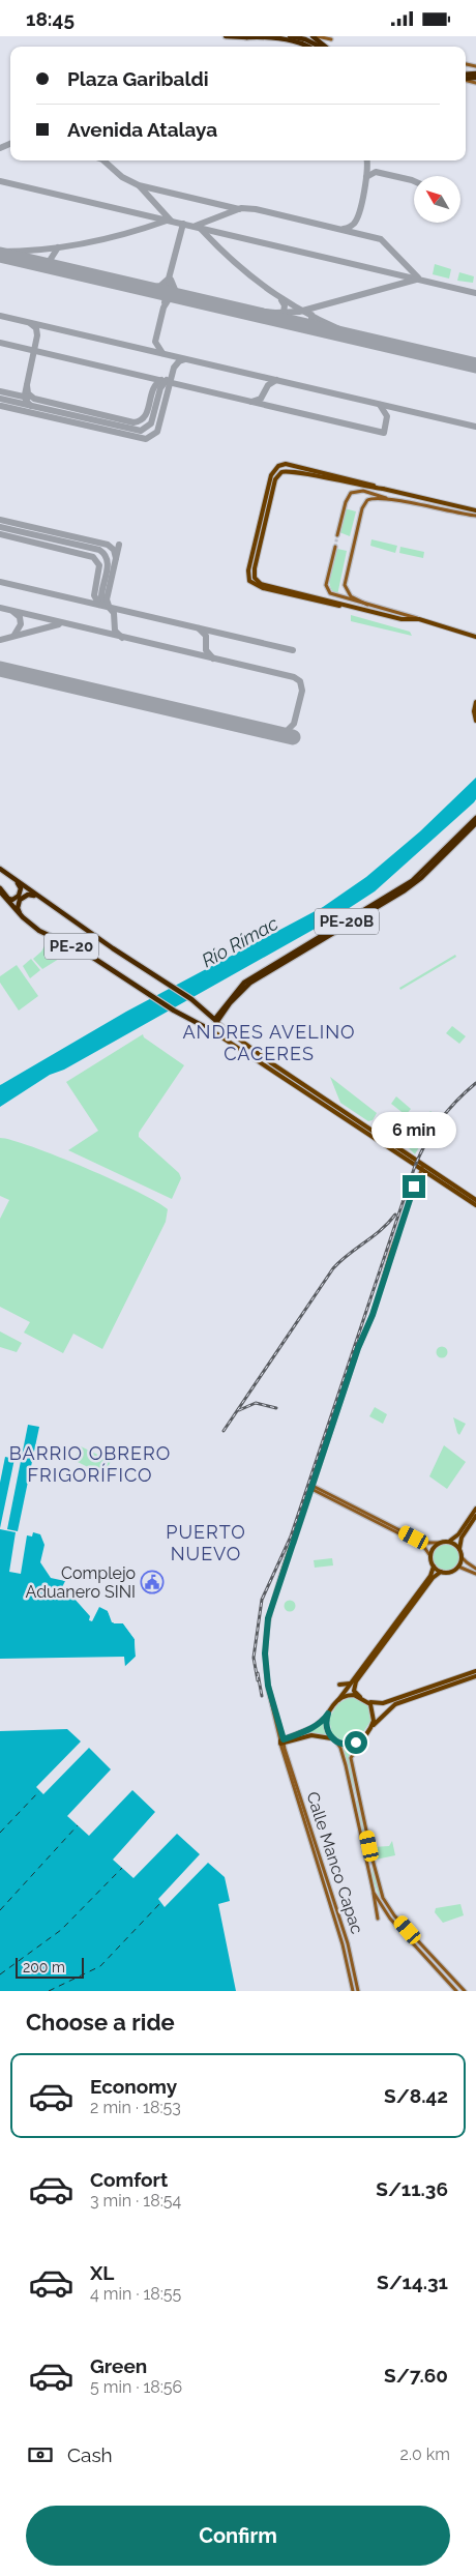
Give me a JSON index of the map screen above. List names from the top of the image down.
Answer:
{
  "streets": {
    "highway": ["PE-20B", "PE-20"],
    "main road": ["Calle Manco Capac"]
  },
  "crossings": [
    ["PE-20B", "PE-20"]
  ],
  "districts": ["ANDRES AVELINO CACERES", "BARRIO OBRERO FRIGORÍFICO", "PUERTO NUEVO"],
  "water": ["Río Rímac"],
  "places": {
    "public building": ["Complejo Aduanero SINI"]
  },
  "scale_bar": "200 m",
  "north": "top left",
  "page": {
    "status": "18:45",
    "banner": ["Plaza Garibaldi", "Avenida Atalaya"],
    "bubble": "6 min",
    "scale": "200 m",
    "heading": "Choose a ride",
    "list": [
      {
        "name": "Economy",
        "note": "2 min · 18:53",
        "value": "S/8.42"
      },
      {
        "name": "Comfort",
        "note": "3 min · 18:54",
        "value": "S/11.36"
      },
      {
        "name": "XL",
        "note": "4 min · 18:55",
        "value": "S/14.31"
      },
      {
        "name": "Green",
        "note": "5 min · 18:56",
        "value": "S/7.60"
      }
    ],
    "pay": ["Cash", "2.0 km"],
    "buttons": "Confirm"
  }
}
